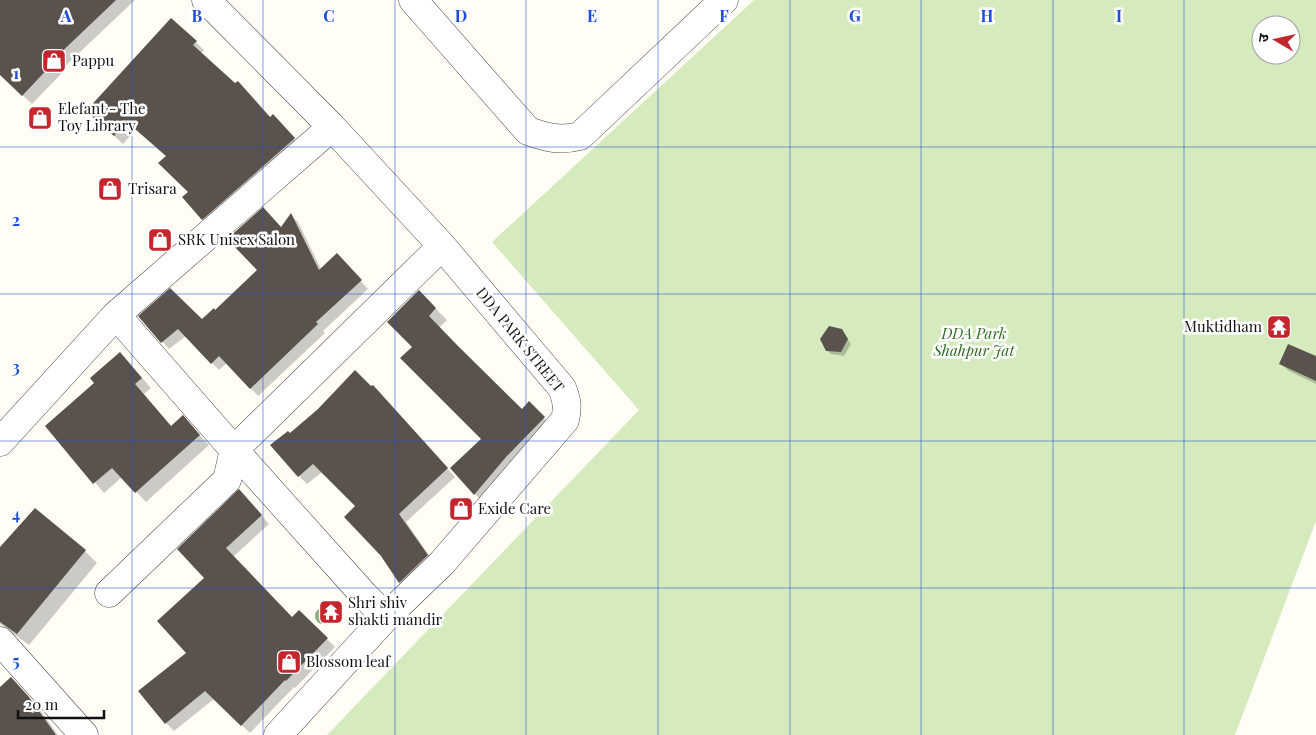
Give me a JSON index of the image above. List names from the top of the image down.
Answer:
{
  "streets": {
    "street": ["DDA PARK STREET"]
  },
  "parks": ["DDA Park Shahpur Jat"],
  "places": {
    "shop": [
      "Pappu",
      "Elefant - The Toy Library",
      "Trisara",
      "SRK Unisex Salon",
      "Exide Care",
      "Blossom leaf"
    ],
    "temple": ["Muktidham", "Shri shiv shakti mandir"]
  },
  "scale_bar": "20 m",
  "north": "left",
  "grid": {
    "columns": [
      "A",
      "B",
      "C",
      "D",
      "E",
      "F",
      "G",
      "H",
      "I"
    ],
    "rows": [
      "1",
      "2",
      "3",
      "4",
      "5"
    ]
  }
}
